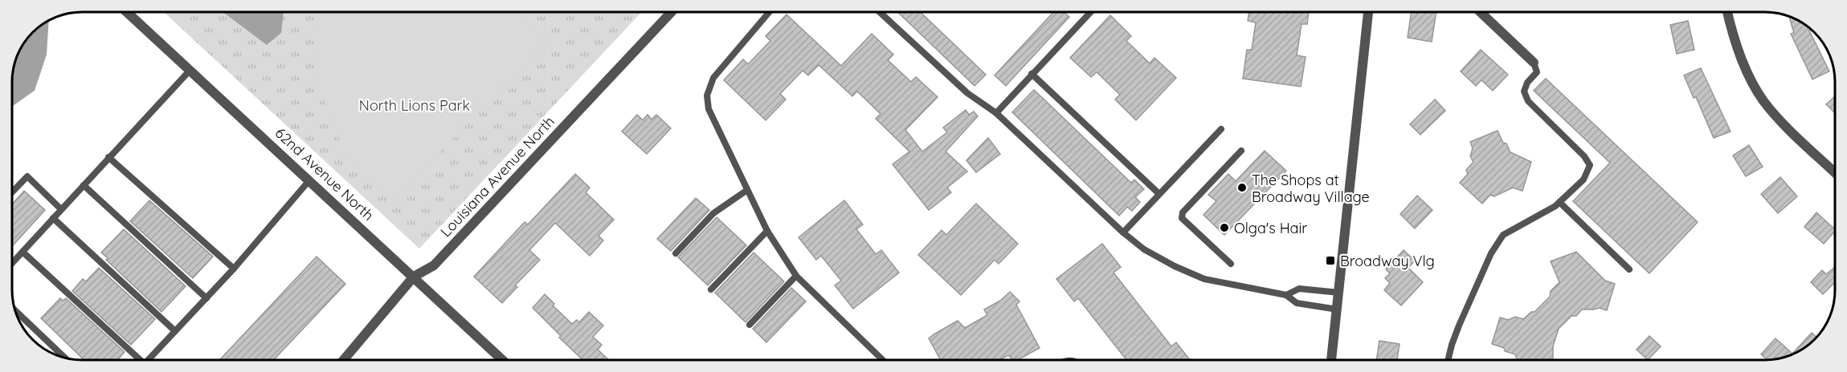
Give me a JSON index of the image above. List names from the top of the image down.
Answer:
{
  "streets": {
    "street": ["62nd Avenue North", "Louisiana Avenue North"]
  },
  "crossings": [
    ["62nd Avenue North", "Louisiana Avenue North"]
  ],
  "parks": ["North Lions Park"],
  "places": {
    "other": ["The Shops at Broadway Village", "Olga's Hair"],
    "transit": ["Broadway Vlg"]
  }
}
